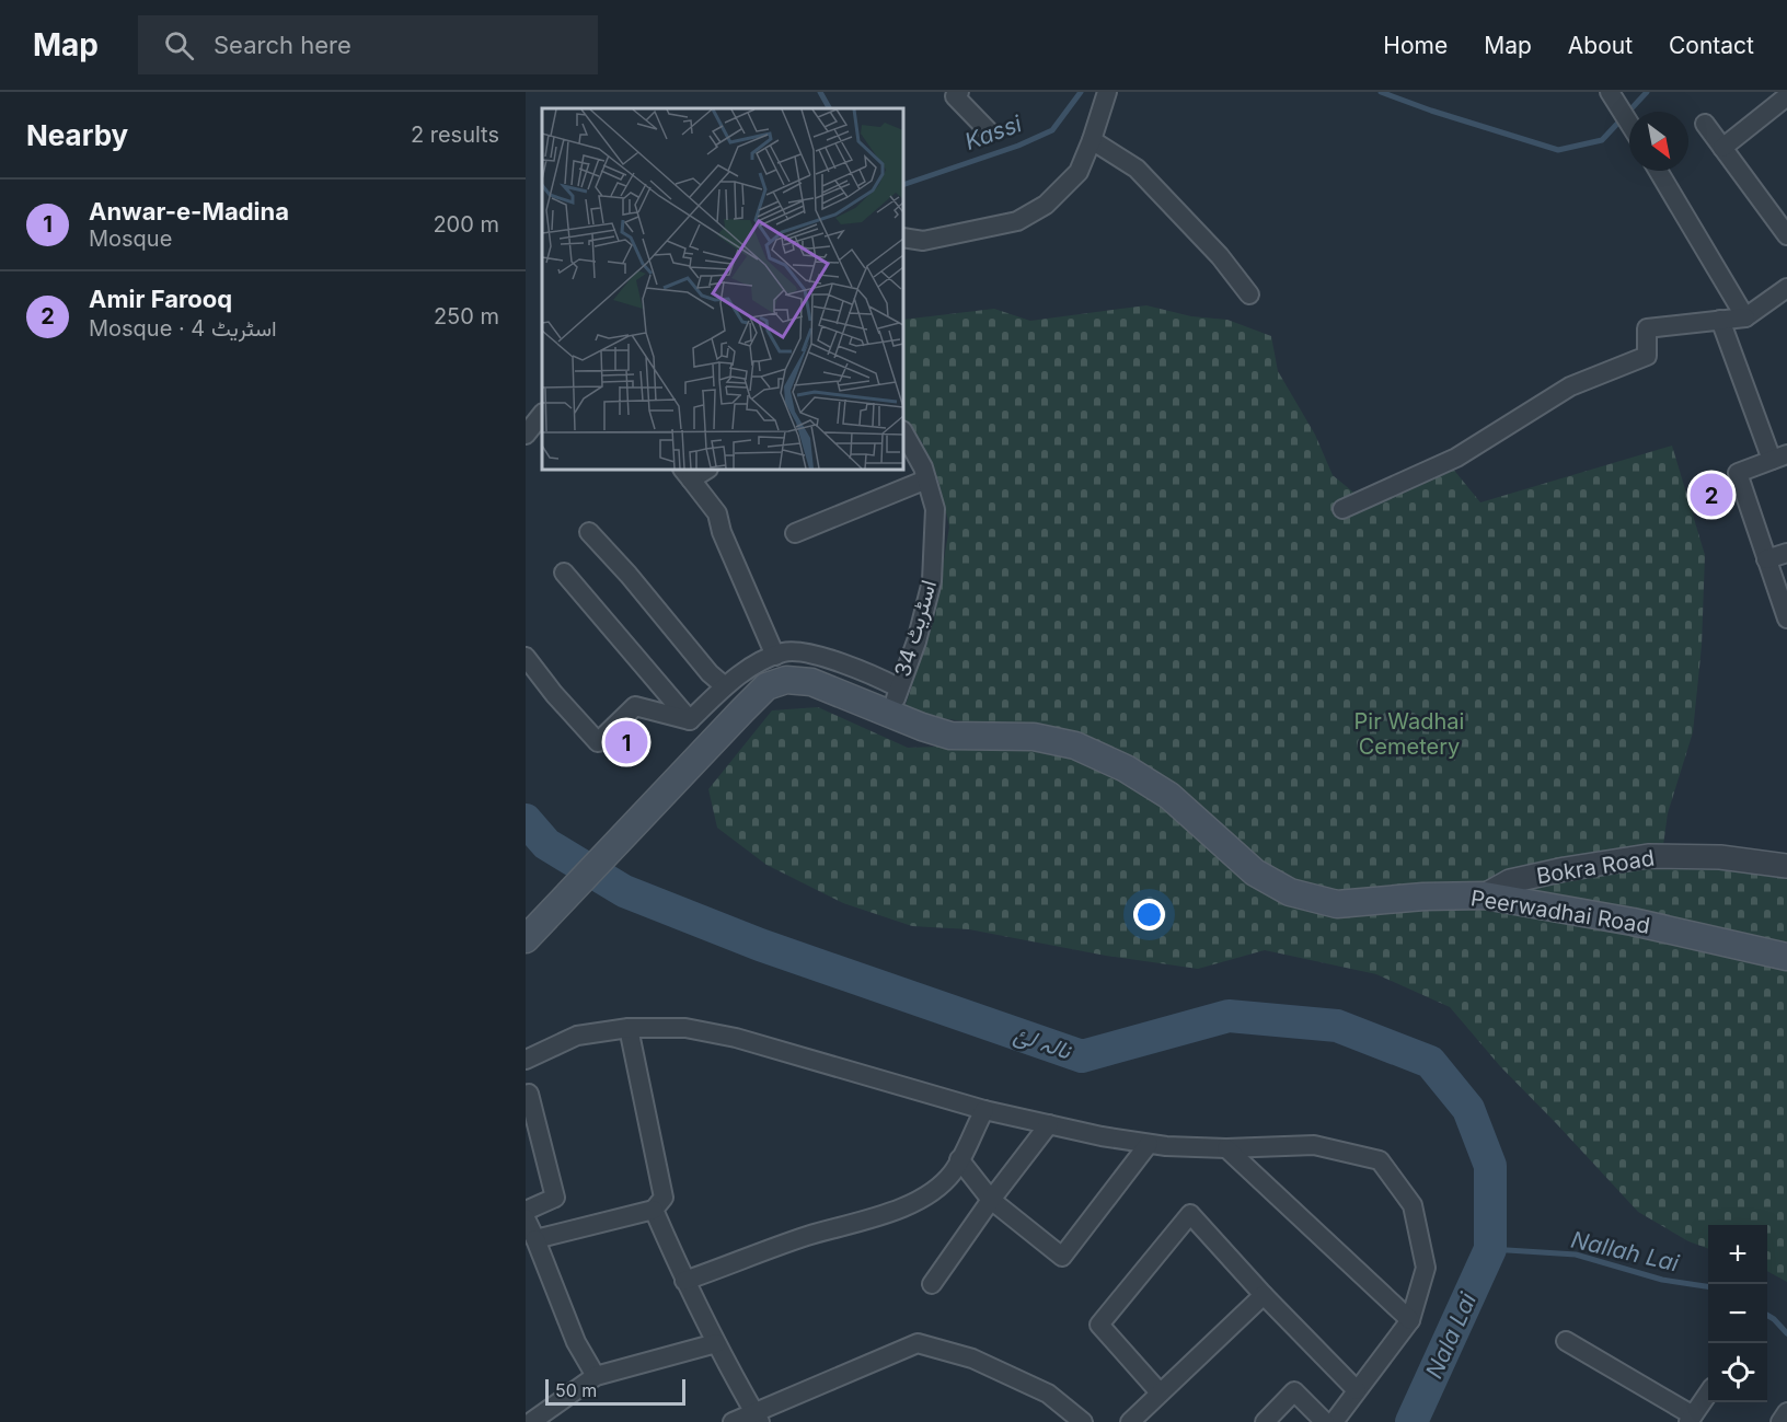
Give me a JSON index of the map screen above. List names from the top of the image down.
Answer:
{
  "streets": {
    "main road": ["Peerwadhai Road"],
    "street": ["اسٹریٹ 34", "Bokra Road"]
  },
  "crossings": [
    ["اسٹریٹ 34", "Peerwadhai Road"],
    ["Bokra Road", "Peerwadhai Road"]
  ],
  "water": [
    "Kassi",
    "نالہ لئ",
    "Nallah Lai",
    "Nala Lai"
  ],
  "parks": ["Pir Wadhai Cemetery"],
  "scale_bar": "50 m",
  "north": "bottom right",
  "page": {
    "header": "Map",
    "search": "Search here",
    "nav": [
      "Home",
      "Map",
      "About",
      "Contact"
    ],
    "heading": ["Nearby", "2 results"],
    "list": [
      {
        "mark": "1",
        "name": "Anwar-e-Madina",
        "note": "Mosque",
        "value": "200 m"
      },
      {
        "mark": "2",
        "name": "Amir Farooq",
        "note": "Mosque · اسٹریٹ 4",
        "value": "250 m"
      }
    ],
    "pins": ["2", "1"],
    "map_buttons": ["+", "−"],
    "scale": "50 m"
  }
}
